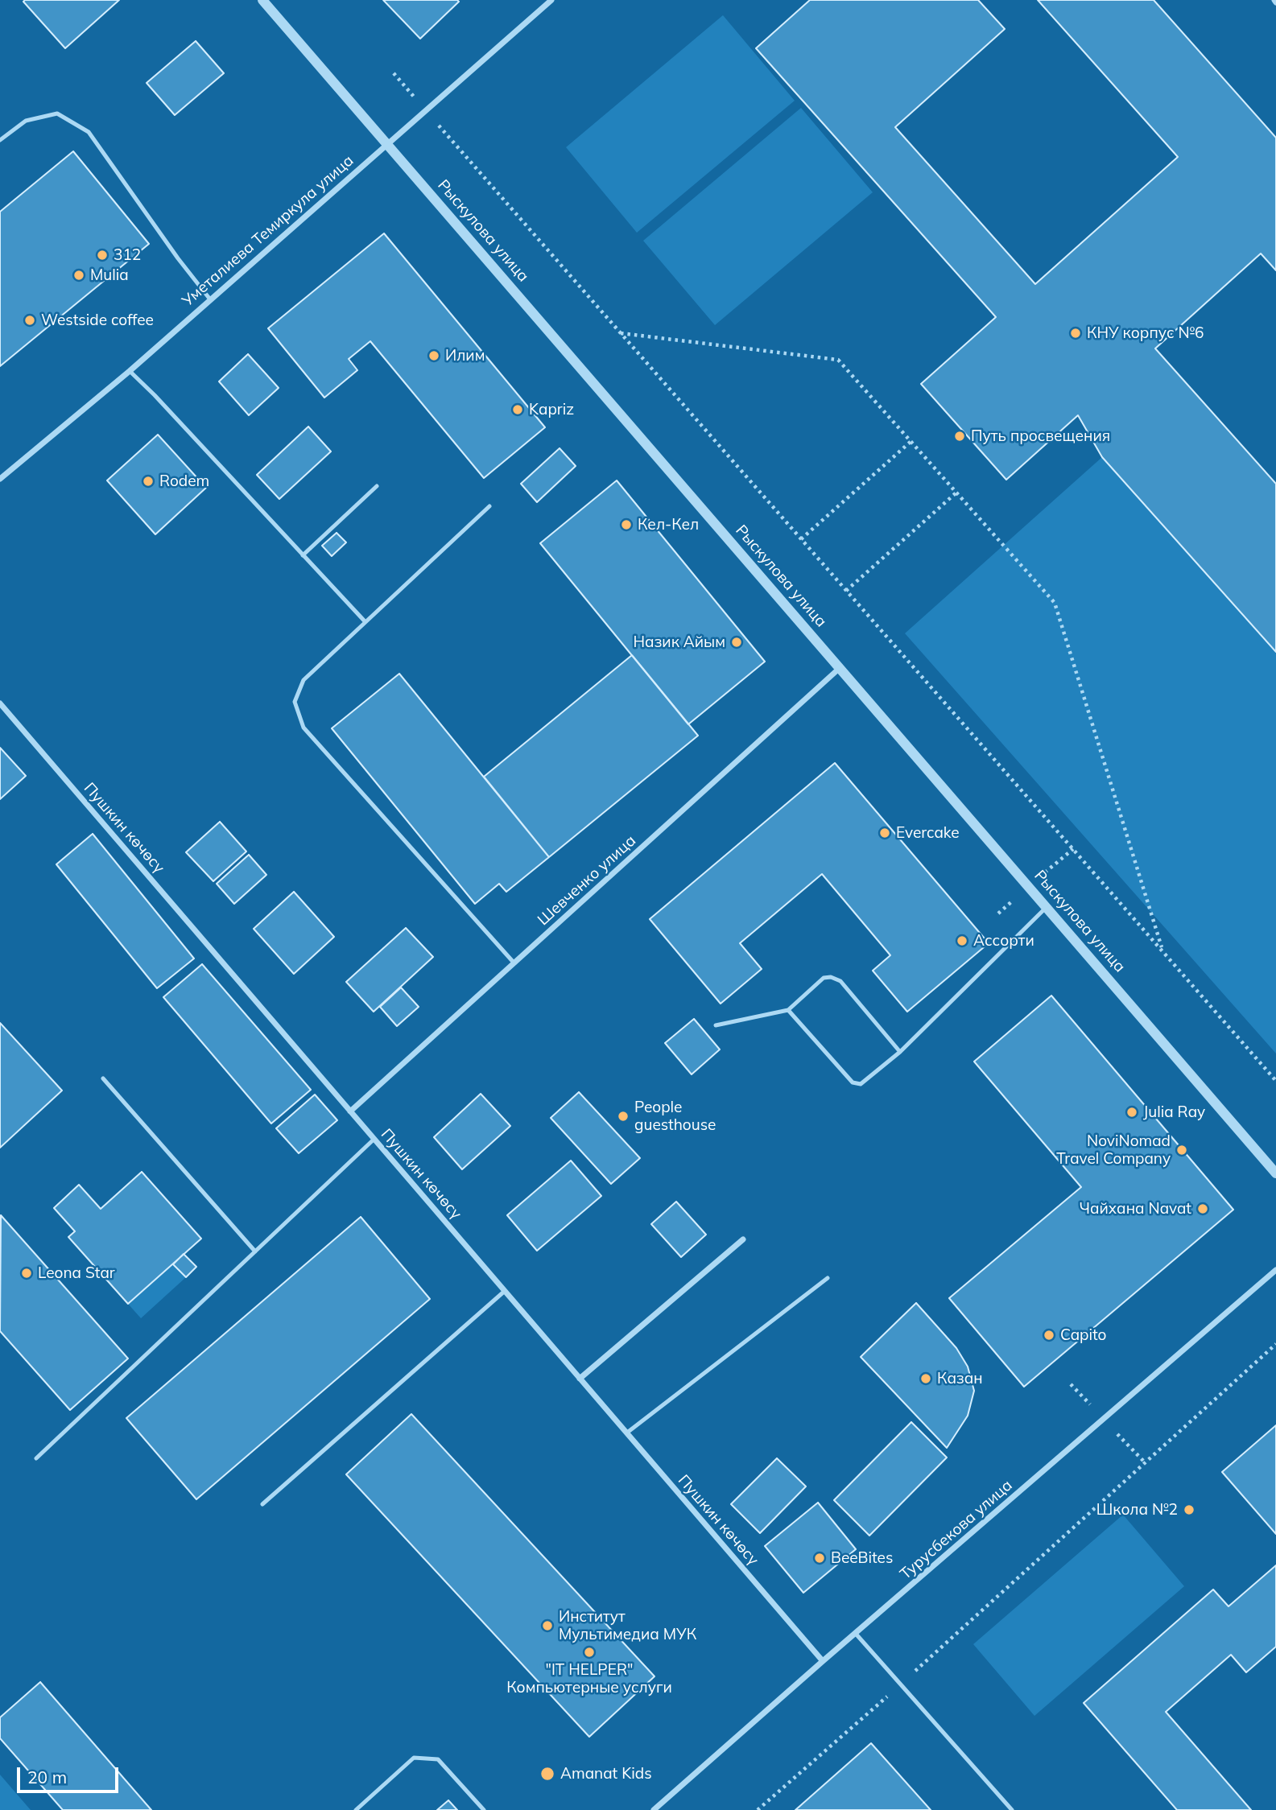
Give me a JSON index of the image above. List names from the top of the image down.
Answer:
{
  "streets": {
    "street": [
      "Уметалиева Темиркула улица",
      "Рыскулова улица",
      "Пушкин көчөсү",
      "Шевченко улица",
      "Турусбекова улица"
    ]
  },
  "crossings": [
    ["Уметалиева Темиркула улица", "Рыскулова улица"],
    ["Рыскулова улица", "Шевченко улица"],
    ["Пушкин көчөсү", "Шевченко улица"],
    ["Пушкин көчөсү", "Турусбекова улица"]
  ],
  "places": [
    "312",
    "Mulia",
    "Westside coffee",
    "КНУ корпус №6",
    "Илим",
    "Kapriz",
    "Путь просвещения",
    "Rodem",
    "Кел-Кел",
    "Назик Айым",
    "Evercake",
    "Ассорти",
    "Julia Ray",
    "People guesthouse",
    "NoviNomad Travel Company",
    "Чайхана Navat",
    "Leona Star",
    "Capito",
    "Казан",
    "Школа №2",
    "BeeBites",
    "Институт Мультимедиа МУК",
    "\"IT HELPER\" Компьютерные услуги",
    "Amanat Kids"
  ],
  "scale_bar": "20 m"
}
